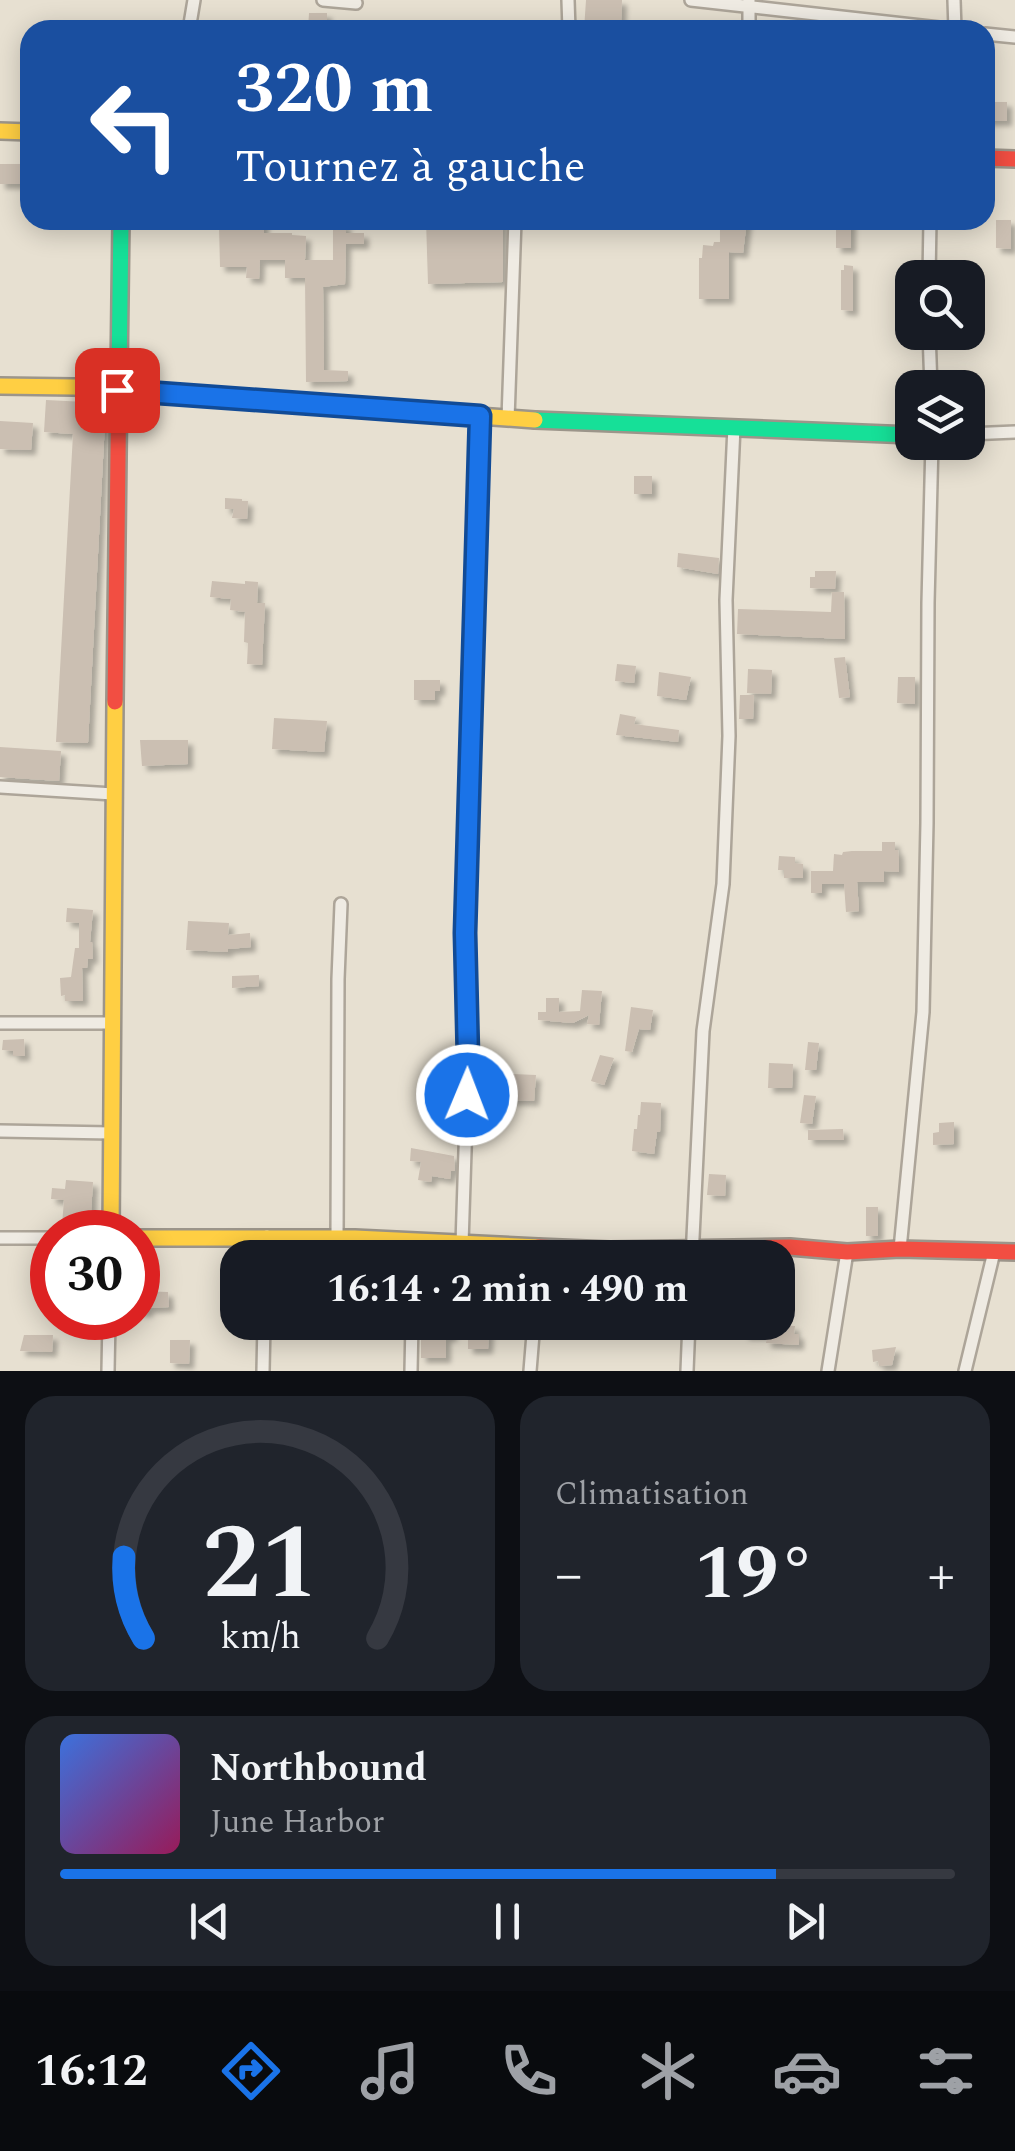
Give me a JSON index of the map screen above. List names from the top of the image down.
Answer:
{
  "page": {
    "turn": ["320 m", "Tournez à gauche"],
    "limit": "30",
    "trip": "16:14 · 2 min · 490 m",
    "tile": "Climatisation",
    "heat": ["−", "19°", "+"],
    "song": ["Northbound", "June Harbor"],
    "tabs": "16:12",
    "gauge": ["21", "km/h"]
  }
}
